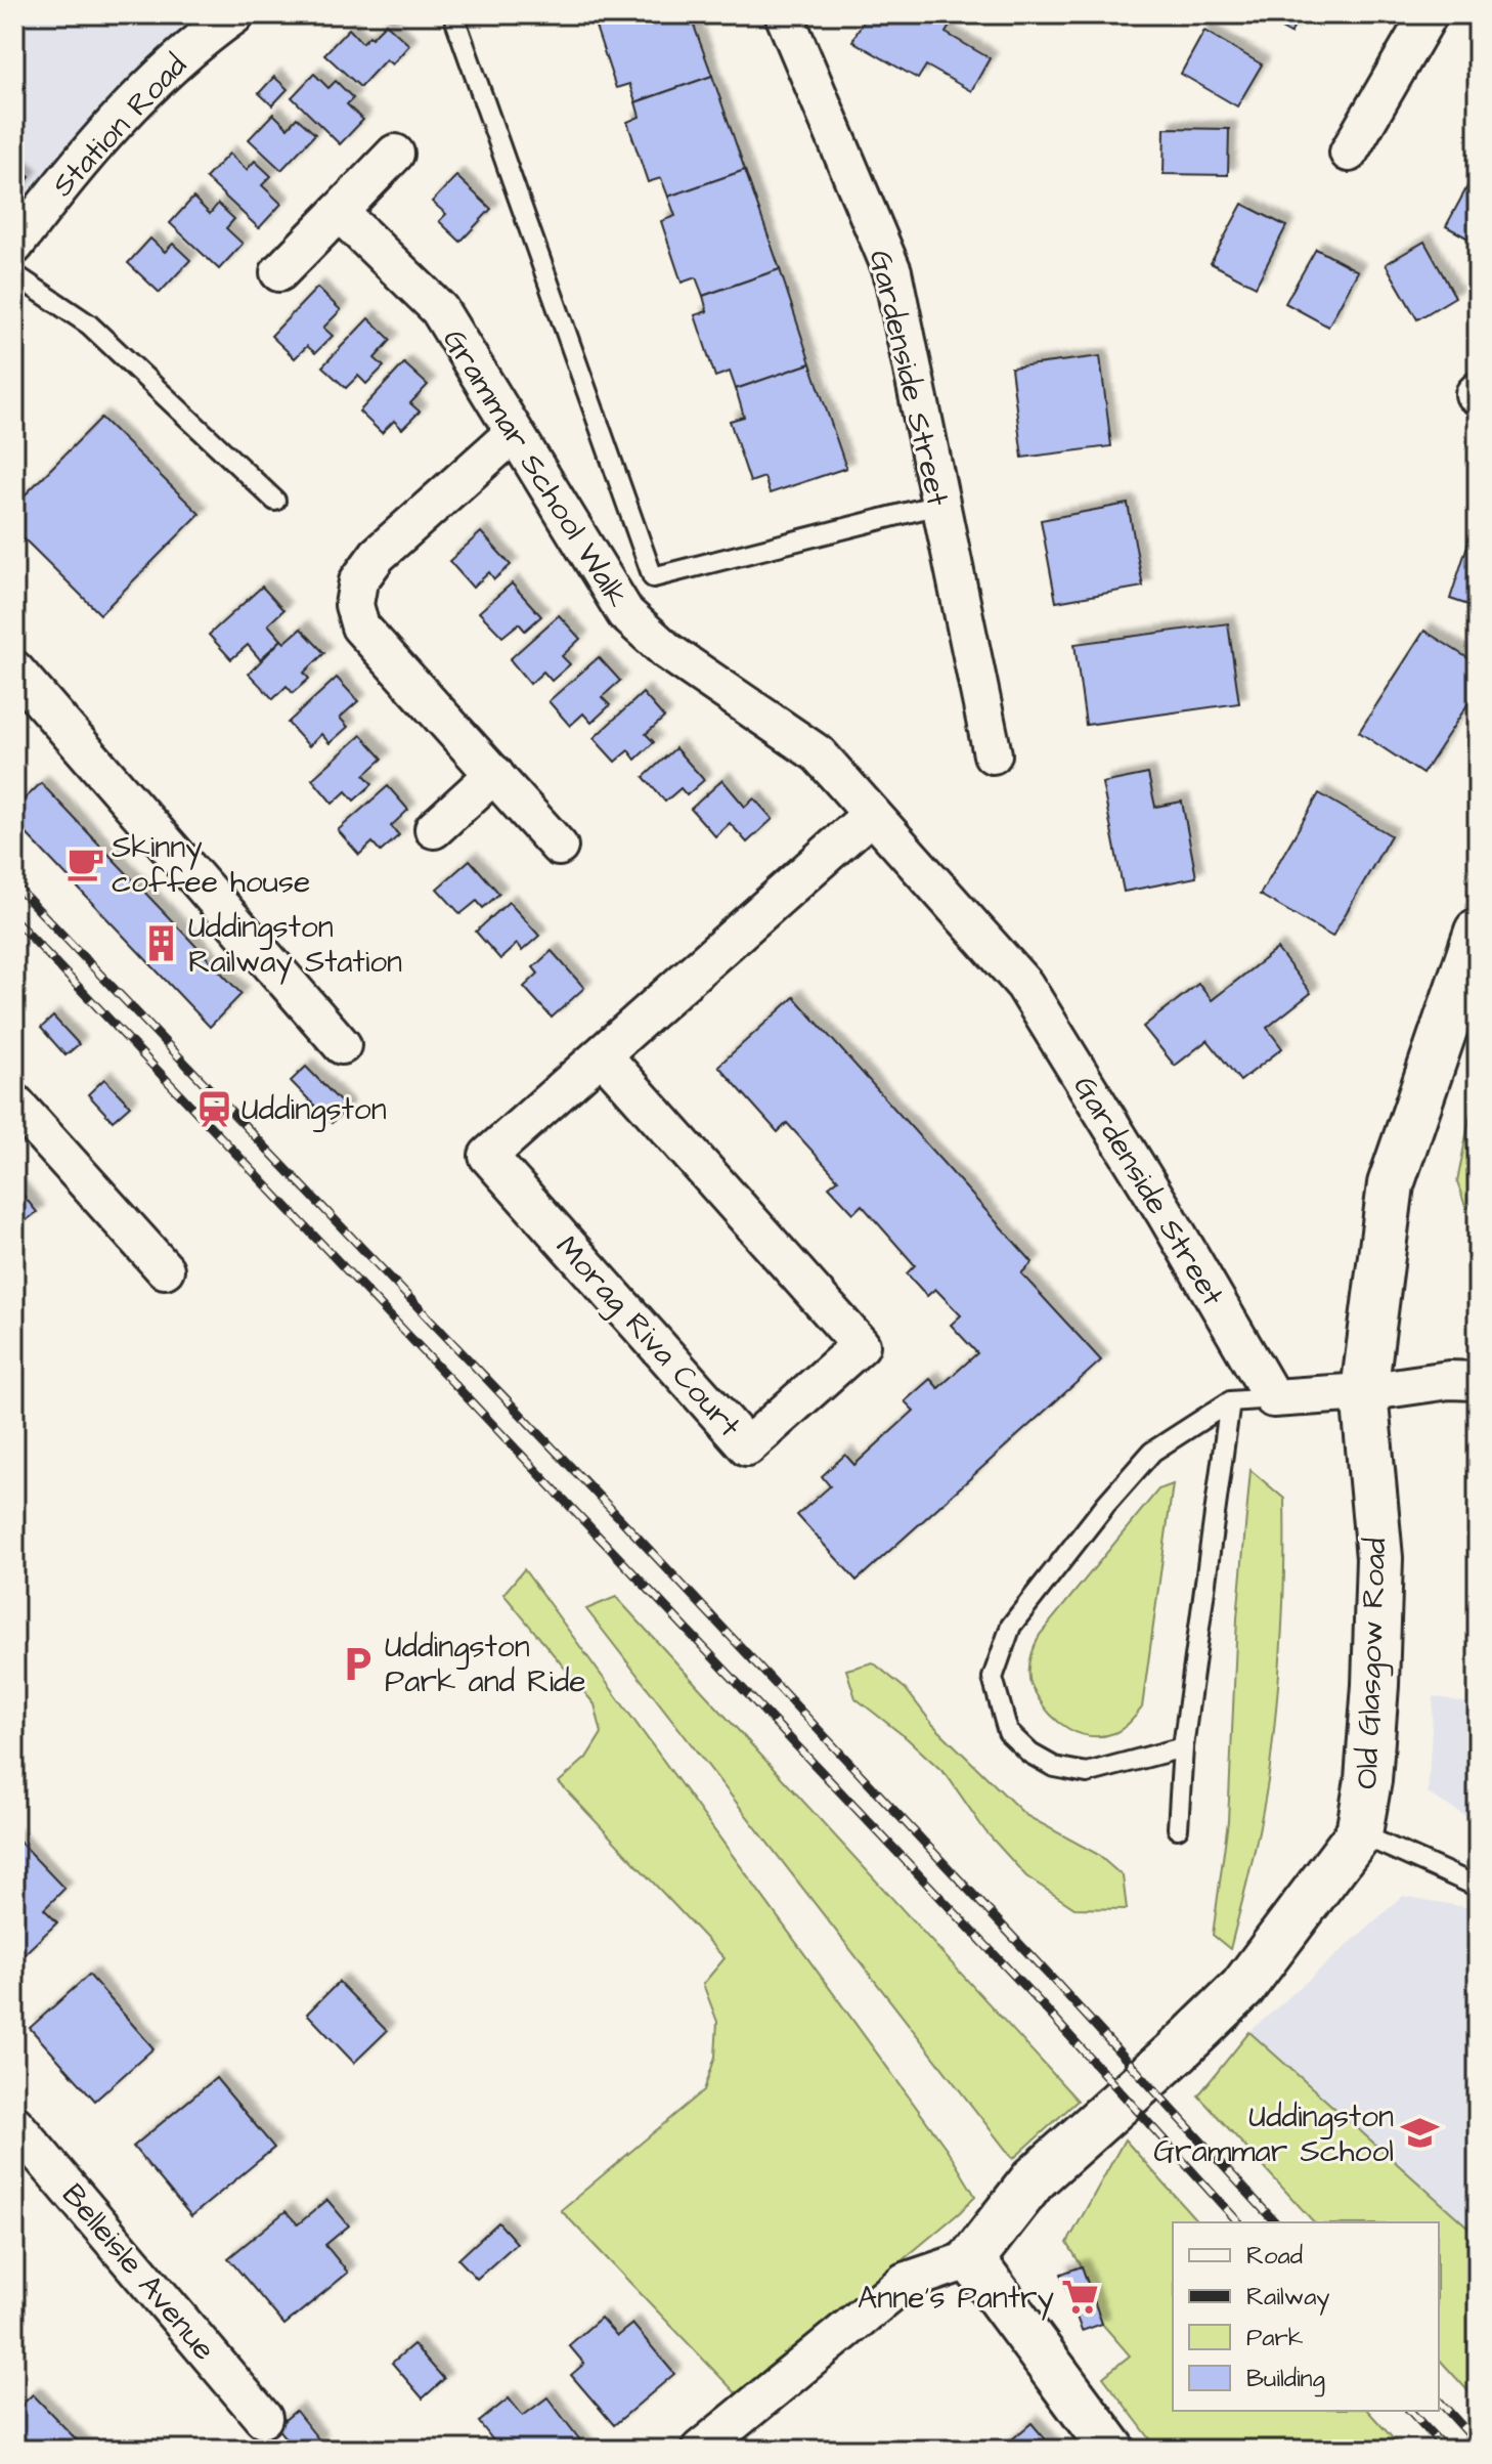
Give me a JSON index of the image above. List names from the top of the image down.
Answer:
{
  "streets": {
    "street": [
      "Station Road",
      "Gardenside Street",
      "Grammar School Walk",
      "Morag Riva Court",
      "Old Glasgow Road",
      "Belleisle Avenue"
    ]
  },
  "crossings": [
    ["Gardenside Street", "Grammar School Walk"],
    ["Grammar School Walk", "Morag Riva Court"]
  ],
  "places": {
    "cafe": ["Skinny coffee house"],
    "building": ["Uddingston Railway Station"],
    "station": ["Uddingston"],
    "parking": ["Uddingston Park and Ride"],
    "school or university": ["Uddingston Grammar School"],
    "supermarket": ["Anne's Pantry"]
  },
  "legend": [
    "Road",
    "Railway",
    "Park",
    "Building"
  ]
}
